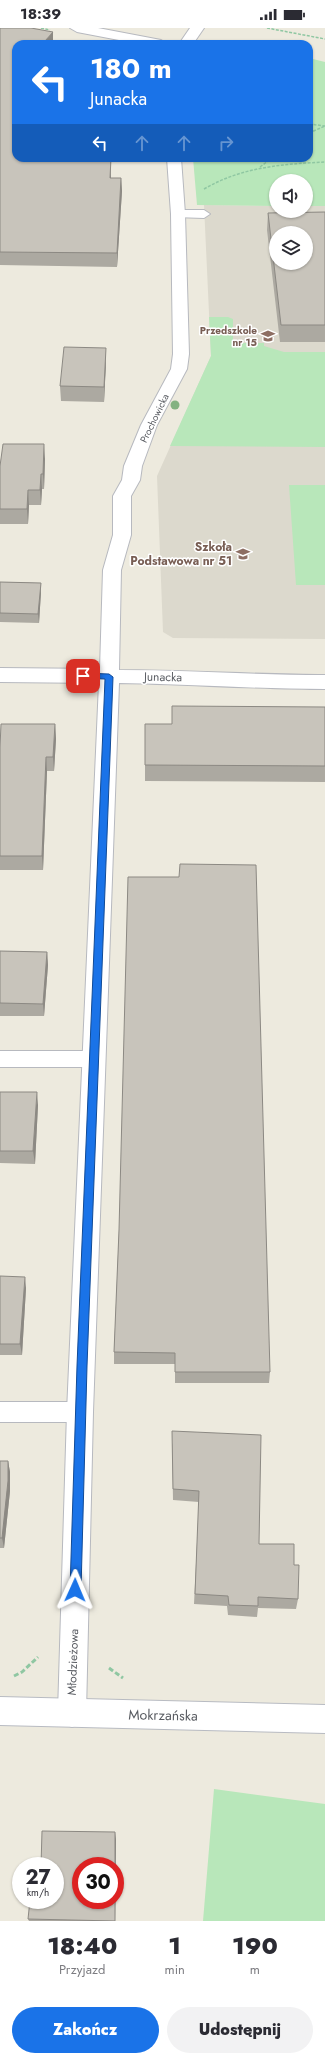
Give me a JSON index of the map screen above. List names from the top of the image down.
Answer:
{
  "streets": {
    "street": [
      "Prochowicka",
      "Junacka",
      "Młodzieżowa",
      "Mokrzańska"
    ]
  },
  "crossings": [
    ["Prochowicka", "Junacka"],
    ["Prochowicka", "Młodzieżowa"],
    ["Junacka", "Młodzieżowa"],
    ["Młodzieżowa", "Mokrzańska"]
  ],
  "places": {
    "school or university": ["Przedszkole nr 15", "Szkoła Podstawowa nr 51"]
  },
  "page": {
    "status": "18:39",
    "turn": ["180 m", "Junacka"],
    "speed": "27 km/h",
    "limit": "30",
    "eta": [
      "18:40",
      "Przyjazd",
      "1",
      "min",
      "190",
      "m"
    ],
    "buttons": ["Zakończ", "Udostępnij"]
  }
}
